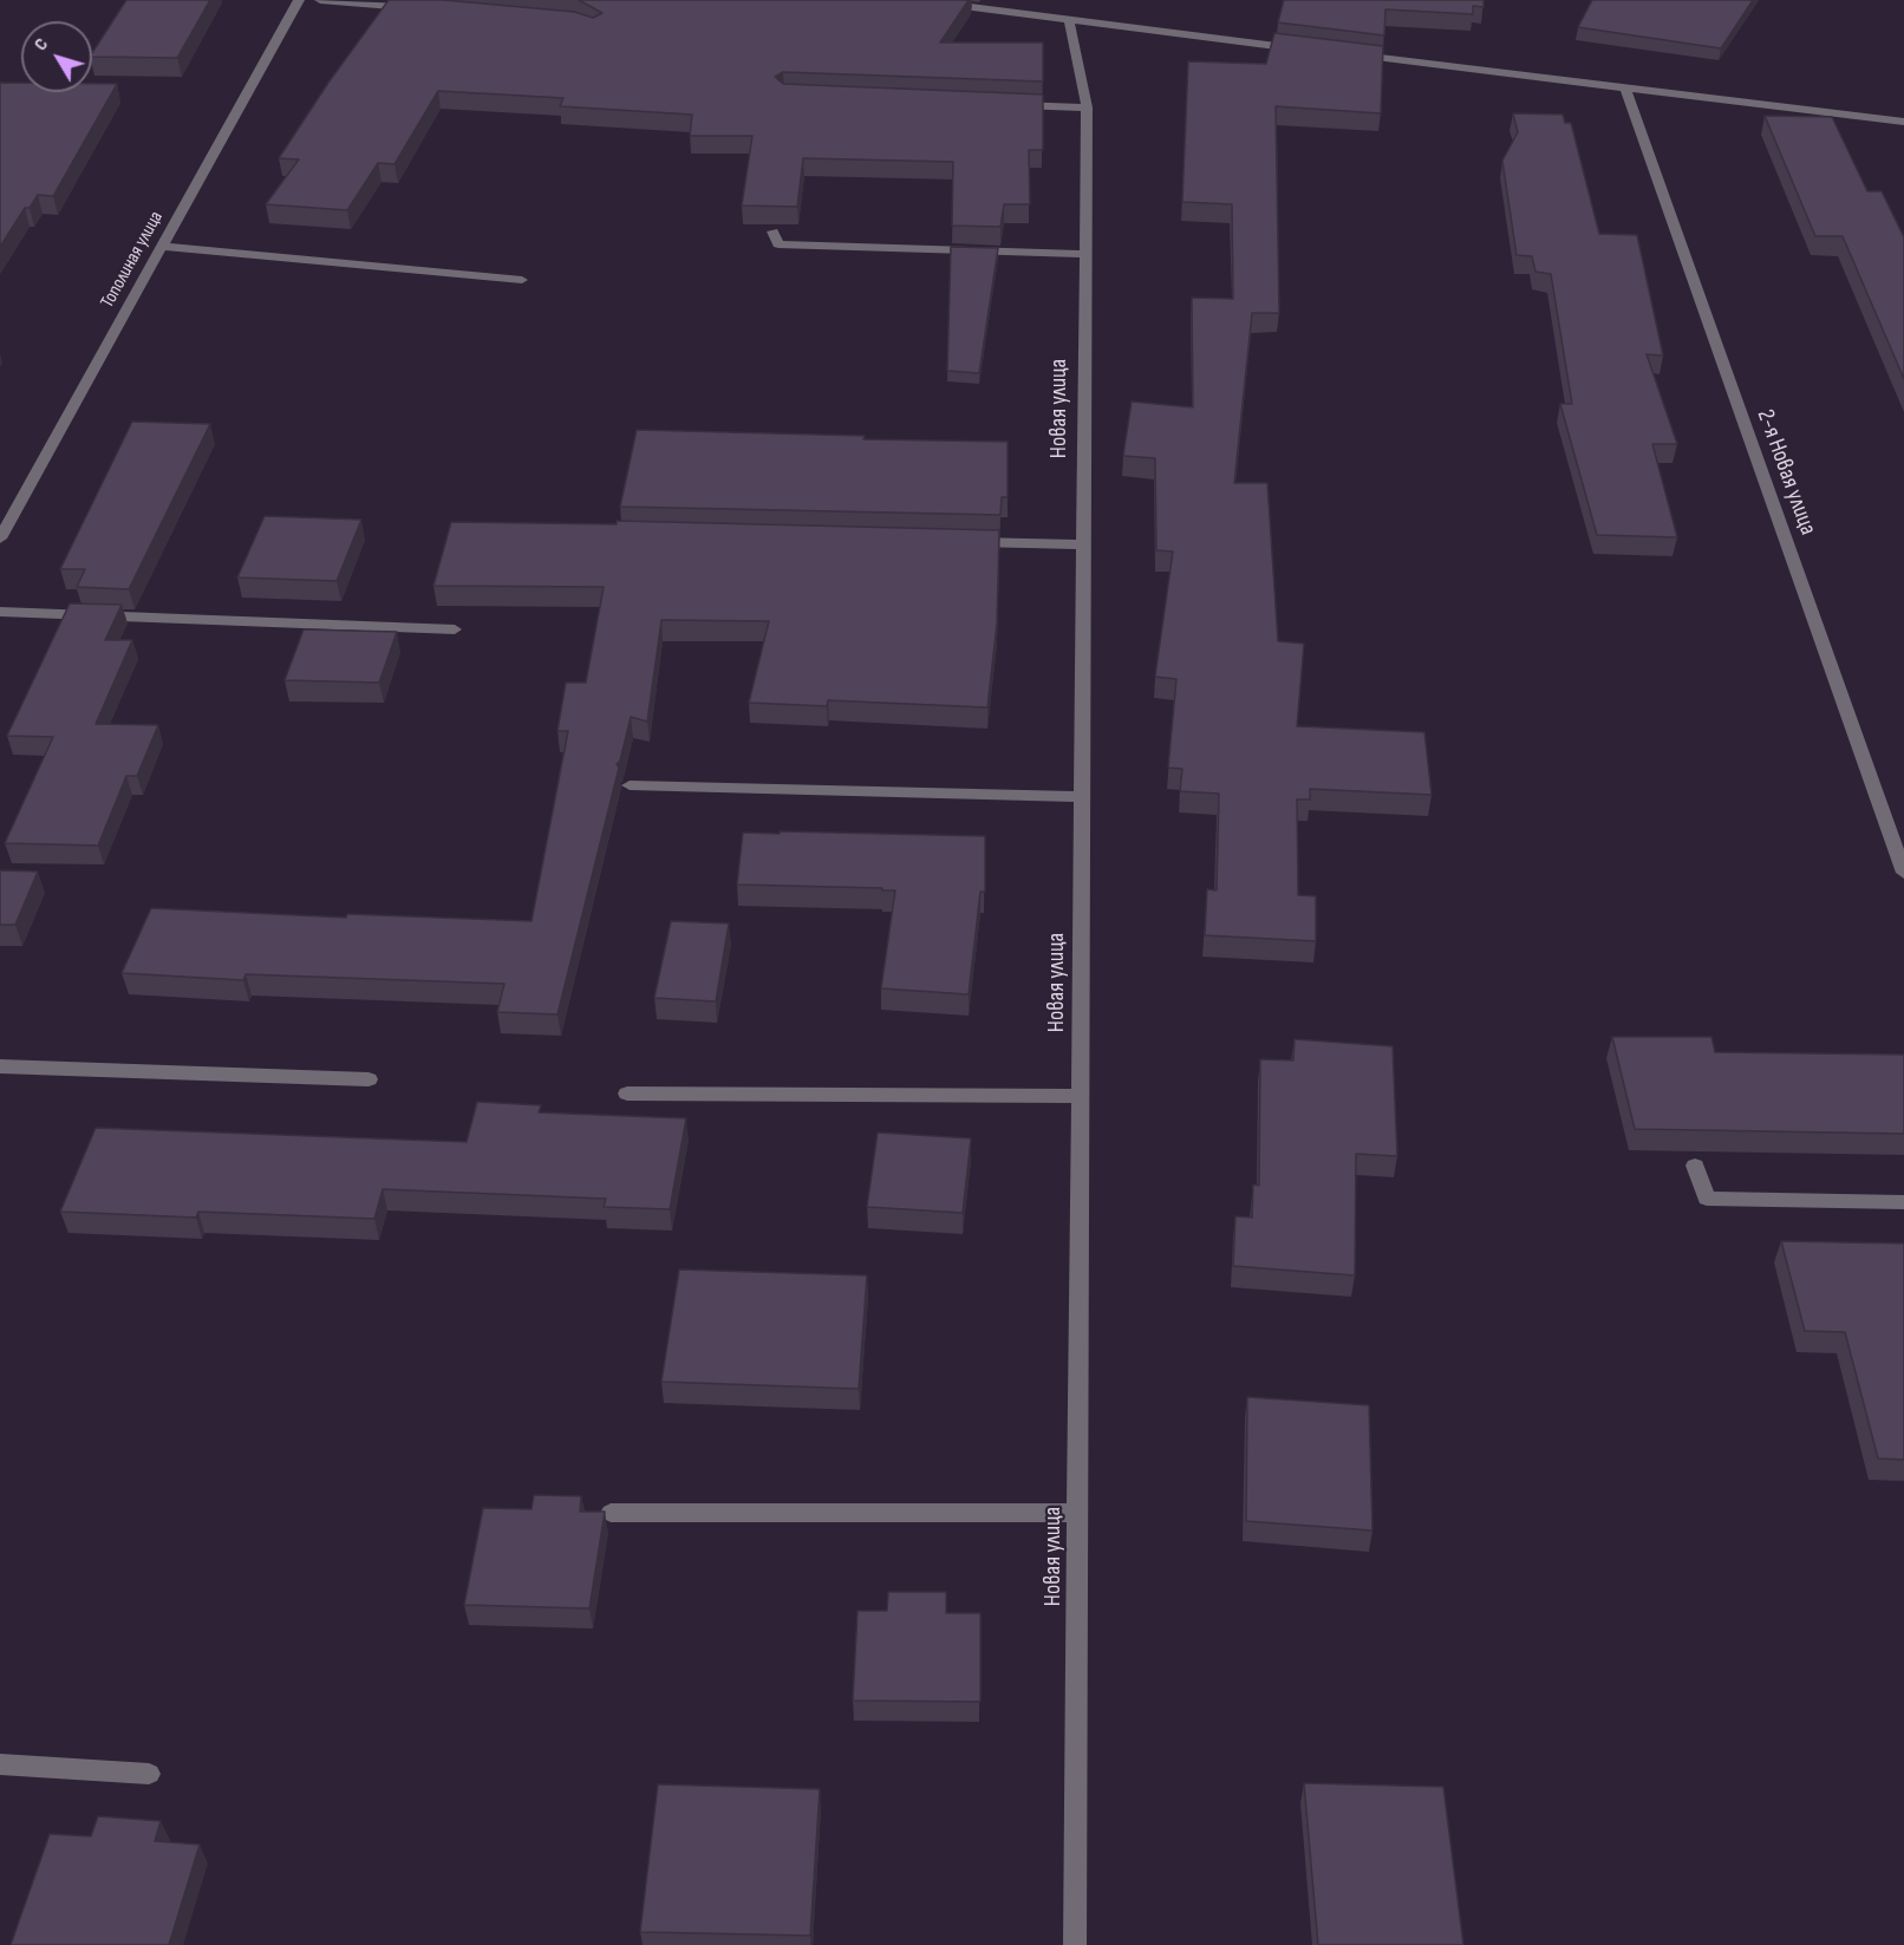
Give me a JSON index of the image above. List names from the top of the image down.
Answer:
{
  "streets": {
    "street": ["Тополиная улица", "Новая улица", "2-я Новая улица"]
  },
  "north": "top left"
}
